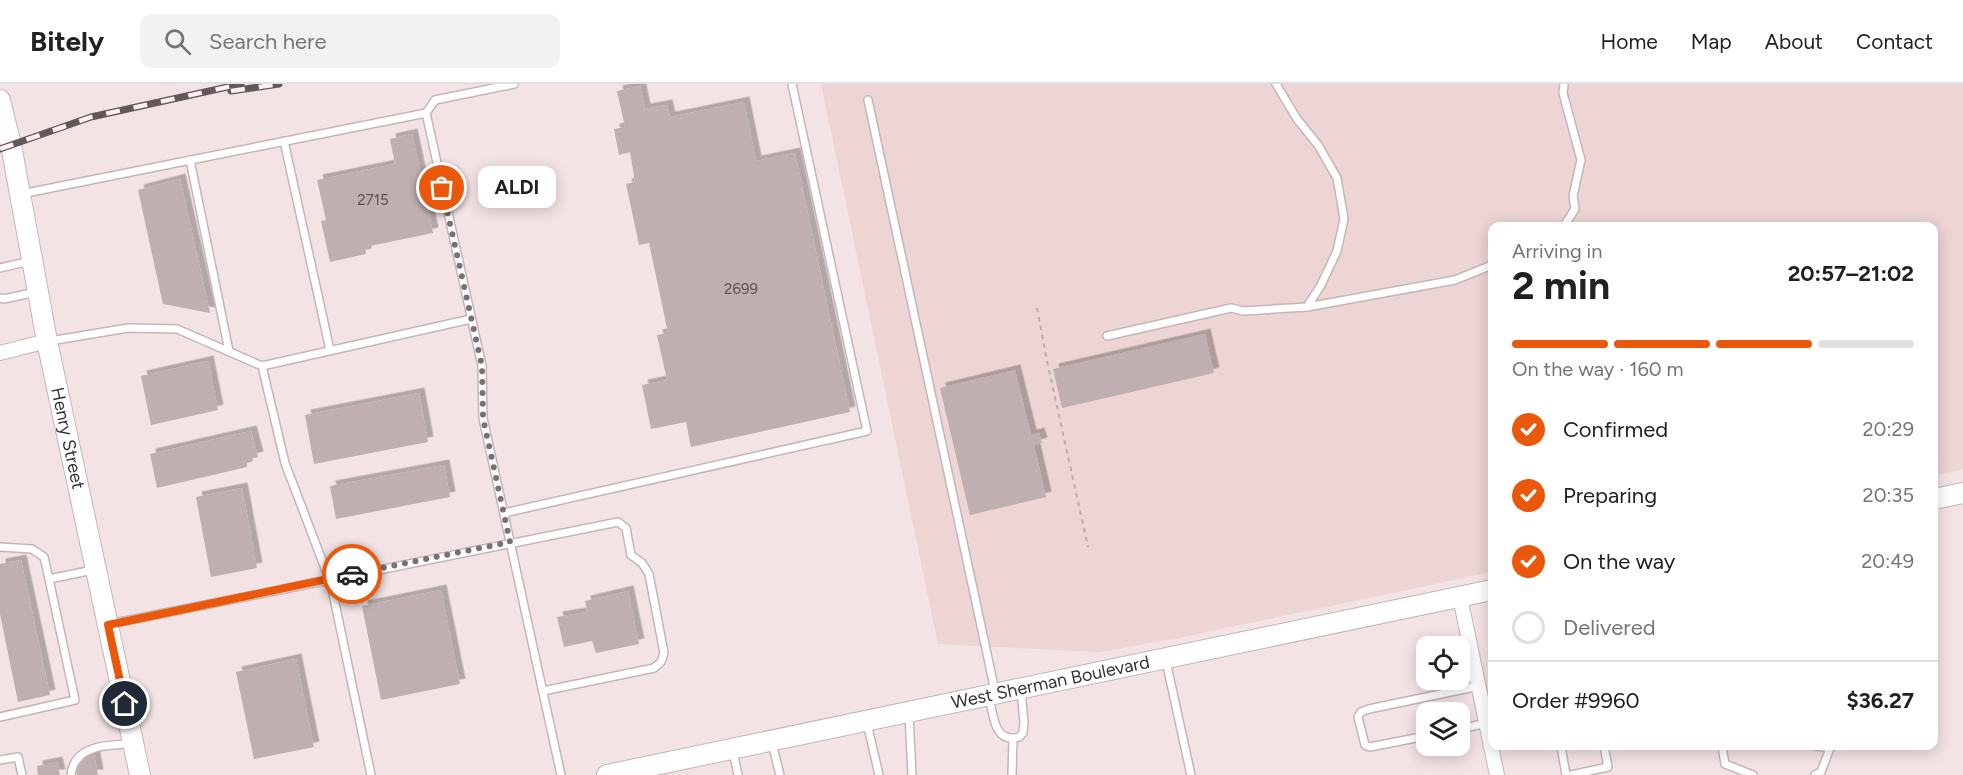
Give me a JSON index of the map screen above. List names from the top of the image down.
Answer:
{
  "streets": {
    "main road": ["Henry Street", "West Sherman Boulevard"]
  },
  "places": ["ALDI"],
  "house_numbers": ["2715", "2699"],
  "page": {
    "header": "Bitely",
    "search": "Search here",
    "nav": [
      "Home",
      "Map",
      "About",
      "Contact"
    ],
    "bubble": "ALDI",
    "heading": ["2 min", "Arriving in", "20:57–21:02"],
    "panel": ["Order #9960", "$36.27"],
    "bar": "On the way · 160 m",
    "list": [
      ["Confirmed", "20:29"],
      ["Preparing", "20:35"],
      ["On the way", "20:49"],
      "Delivered"
    ]
  }
}
